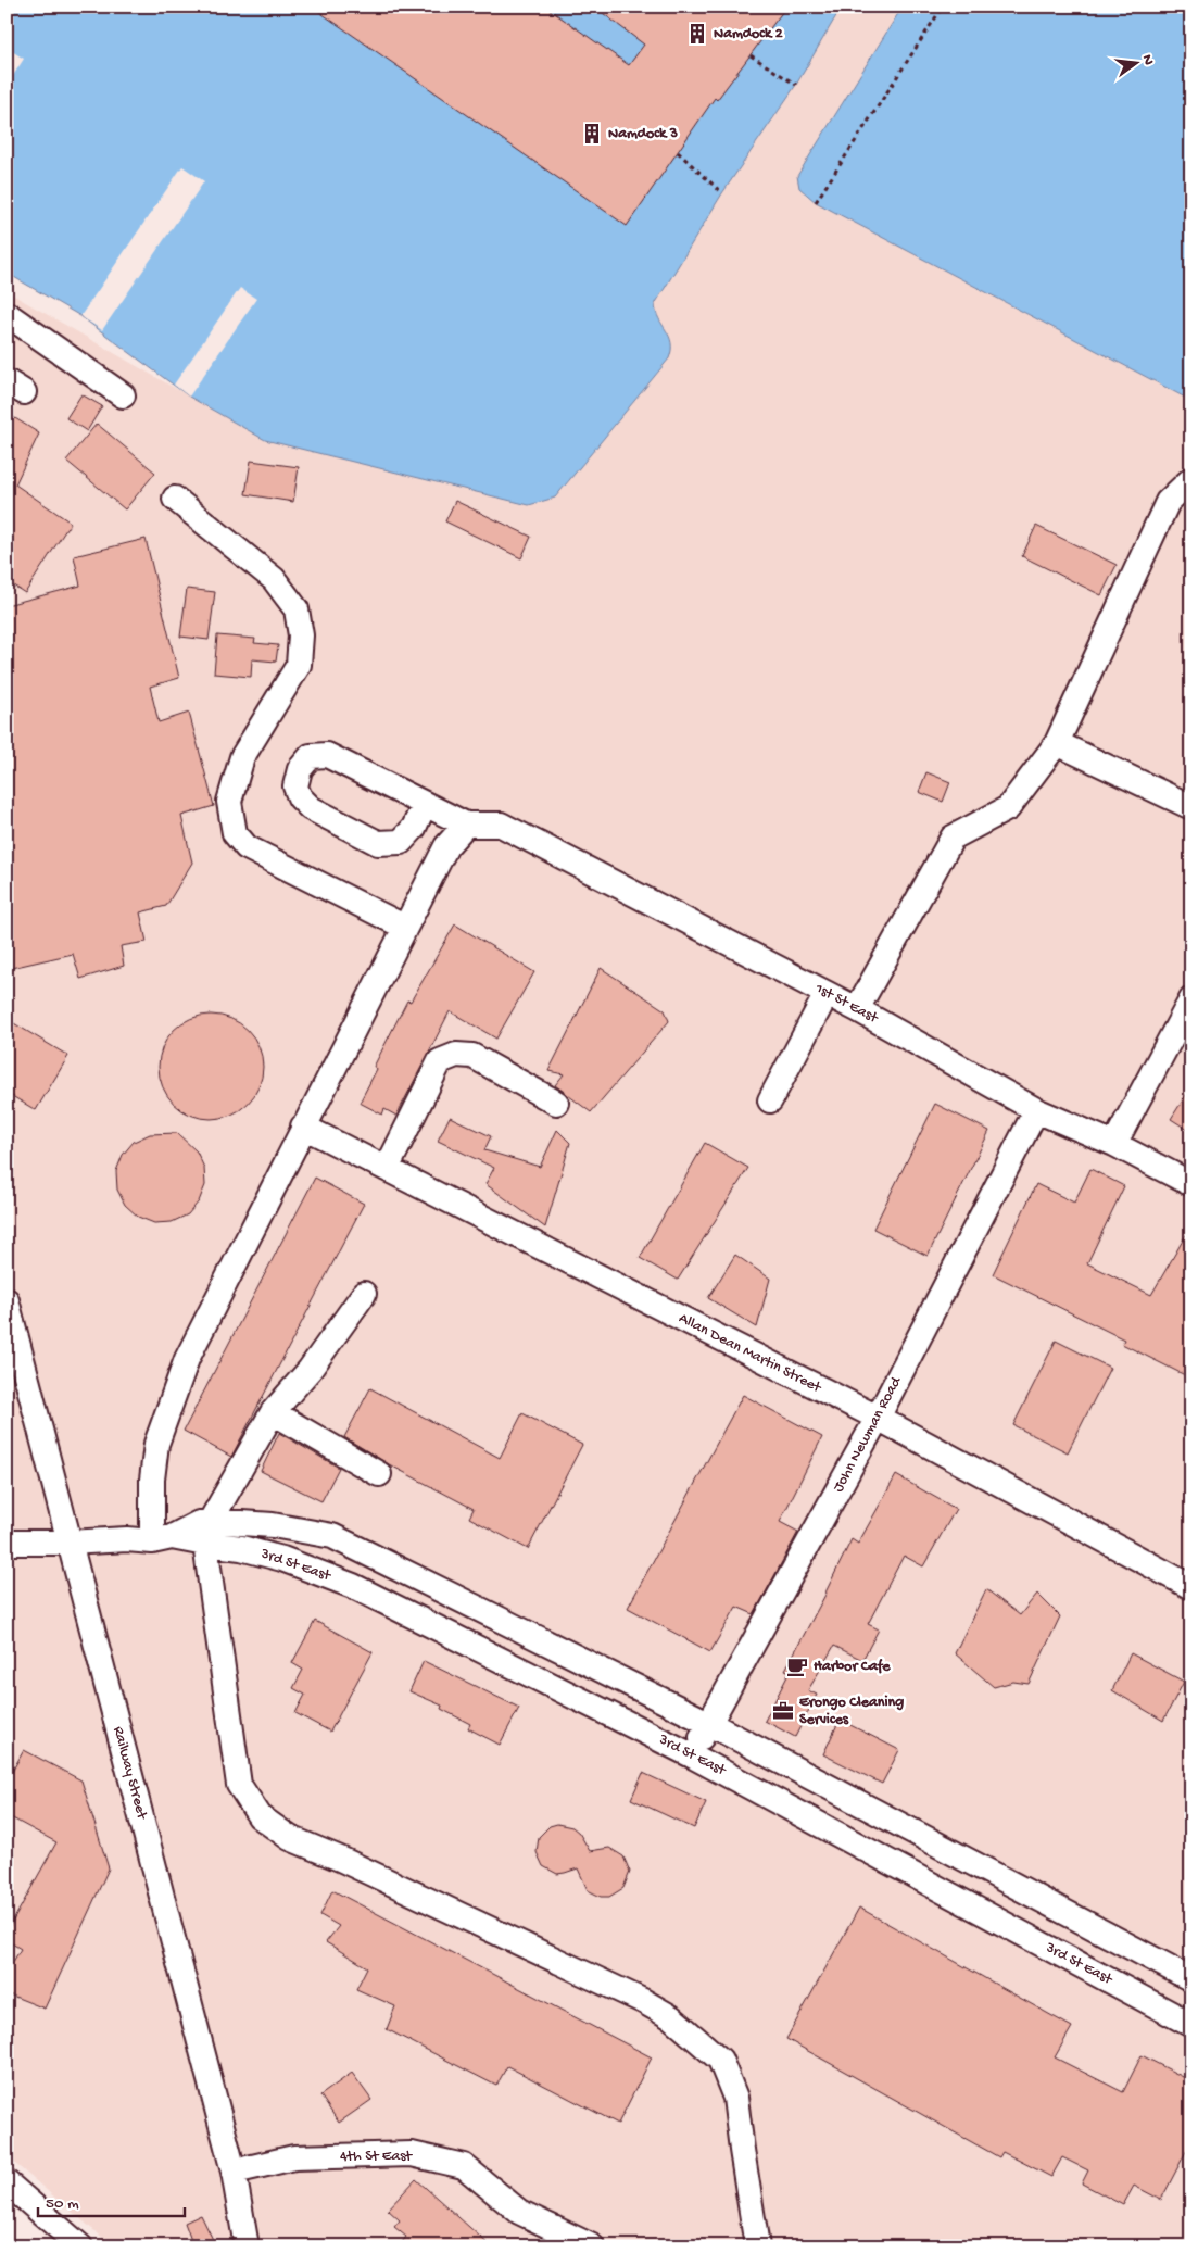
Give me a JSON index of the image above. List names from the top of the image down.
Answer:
{
  "streets": {
    "street": [
      "1st St East",
      "Allan Dean Martin Street",
      "John Newman Road",
      "3rd St East",
      "Railway Street",
      "4th St East"
    ]
  },
  "crossings": [
    ["1st St East", "John Newman Road"],
    ["Allan Dean Martin Street", "John Newman Road"],
    ["John Newman Road", "3rd St East"],
    ["3rd St East", "Railway Street"],
    ["Railway Street", "4th St East"]
  ],
  "places": {
    "building": ["Namdock 2", "Namdock 3"],
    "cafe": ["Harbor Cafe"],
    "office": ["Erongo Cleaning Services"]
  },
  "scale_bar": "50 m",
  "north": "right"
}
